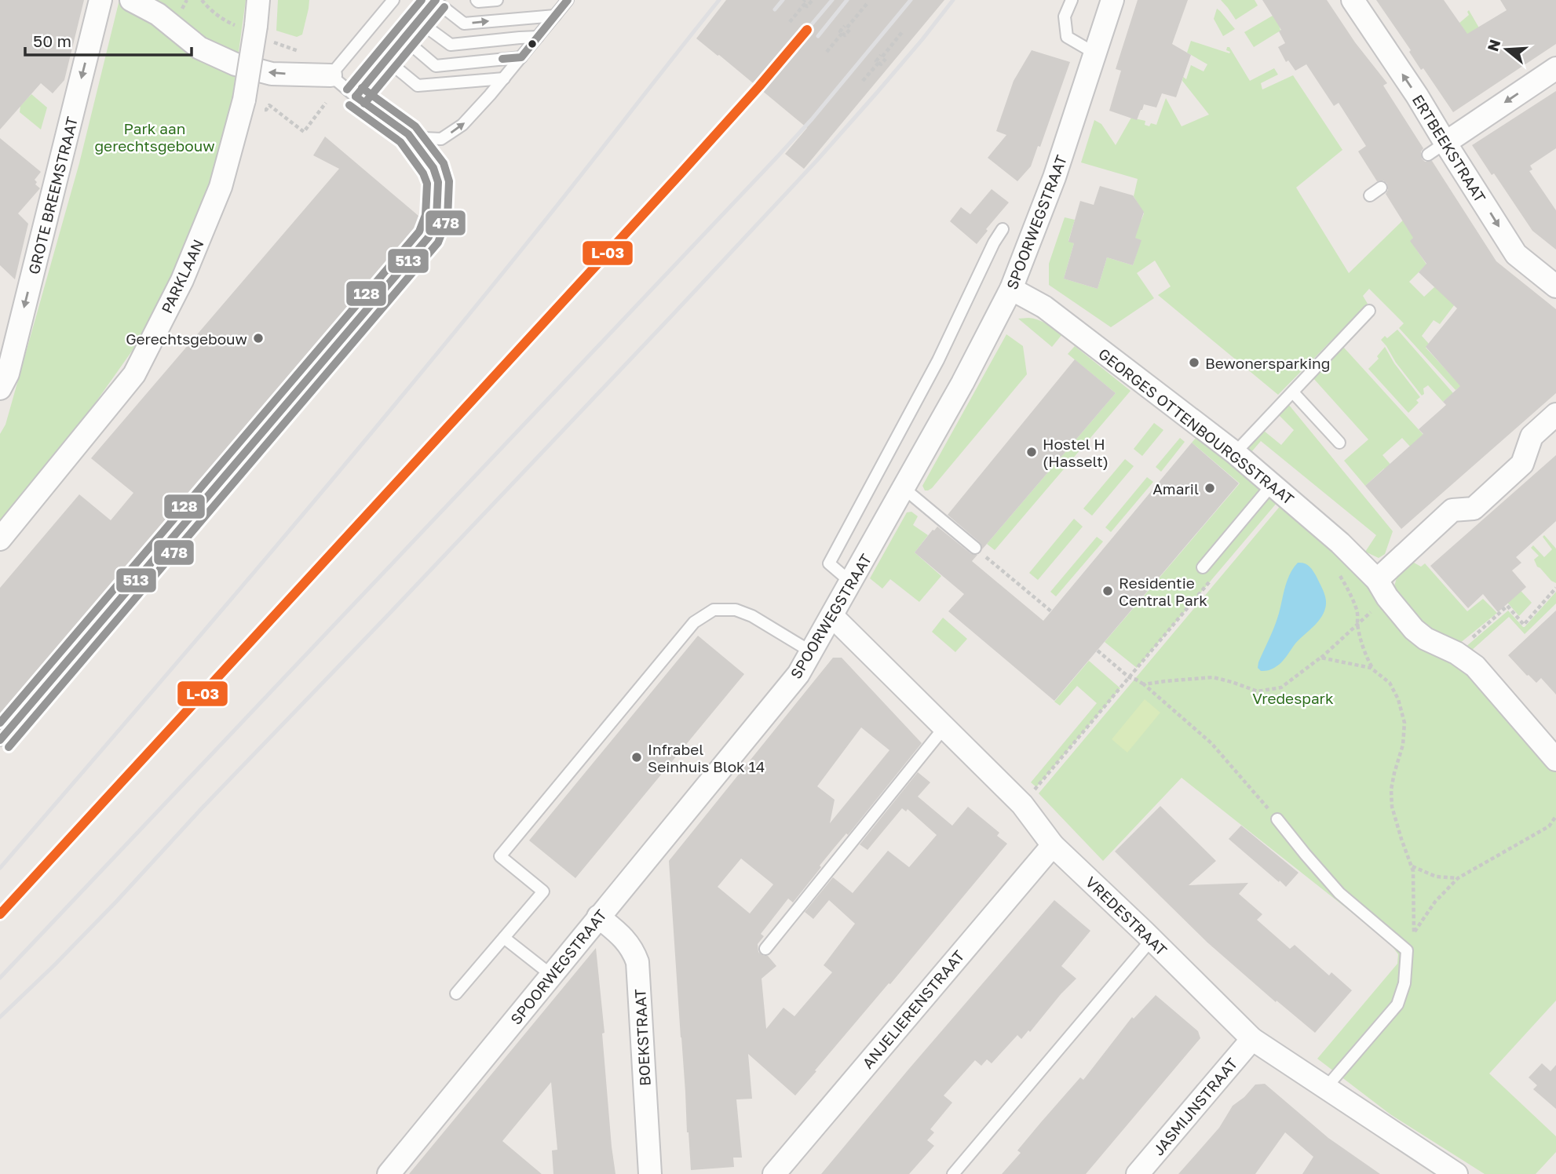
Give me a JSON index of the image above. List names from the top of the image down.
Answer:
{
  "streets": {
    "street": [
      "ERTBEEKSTRAAT",
      "GROTE BREEMSTRAAT",
      "SPOORWEGSTRAAT",
      "PARKLAAN",
      "GEORGES OTTENBOURGSSTRAAT",
      "VREDESTRAAT",
      "ANJELIERENSTRAAT",
      "BOEKSTRAAT",
      "JASMIJNSTRAAT"
    ]
  },
  "crossings": [
    ["SPOORWEGSTRAAT", "GEORGES OTTENBOURGSSTRAAT"],
    ["SPOORWEGSTRAAT", "VREDESTRAAT"],
    ["SPOORWEGSTRAAT", "BOEKSTRAAT"],
    ["VREDESTRAAT", "ANJELIERENSTRAAT"],
    ["VREDESTRAAT", "JASMIJNSTRAAT"]
  ],
  "one_way": ["GROTE BREEMSTRAAT"],
  "parks": ["Park aan gerechtsgebouw", "Vredespark"],
  "places": [
    "Gerechtsgebouw",
    "Bewonersparking",
    "Hostel H (Hasselt)",
    "Amaril",
    "Residentie Central Park",
    "Infrabel Seinhuis Blok 14"
  ],
  "lines": [
    "transit line 513",
    "transit line 128",
    "transit line 478",
    "transit line L-03"
  ],
  "scale_bar": "50 m",
  "north": "left"
}
